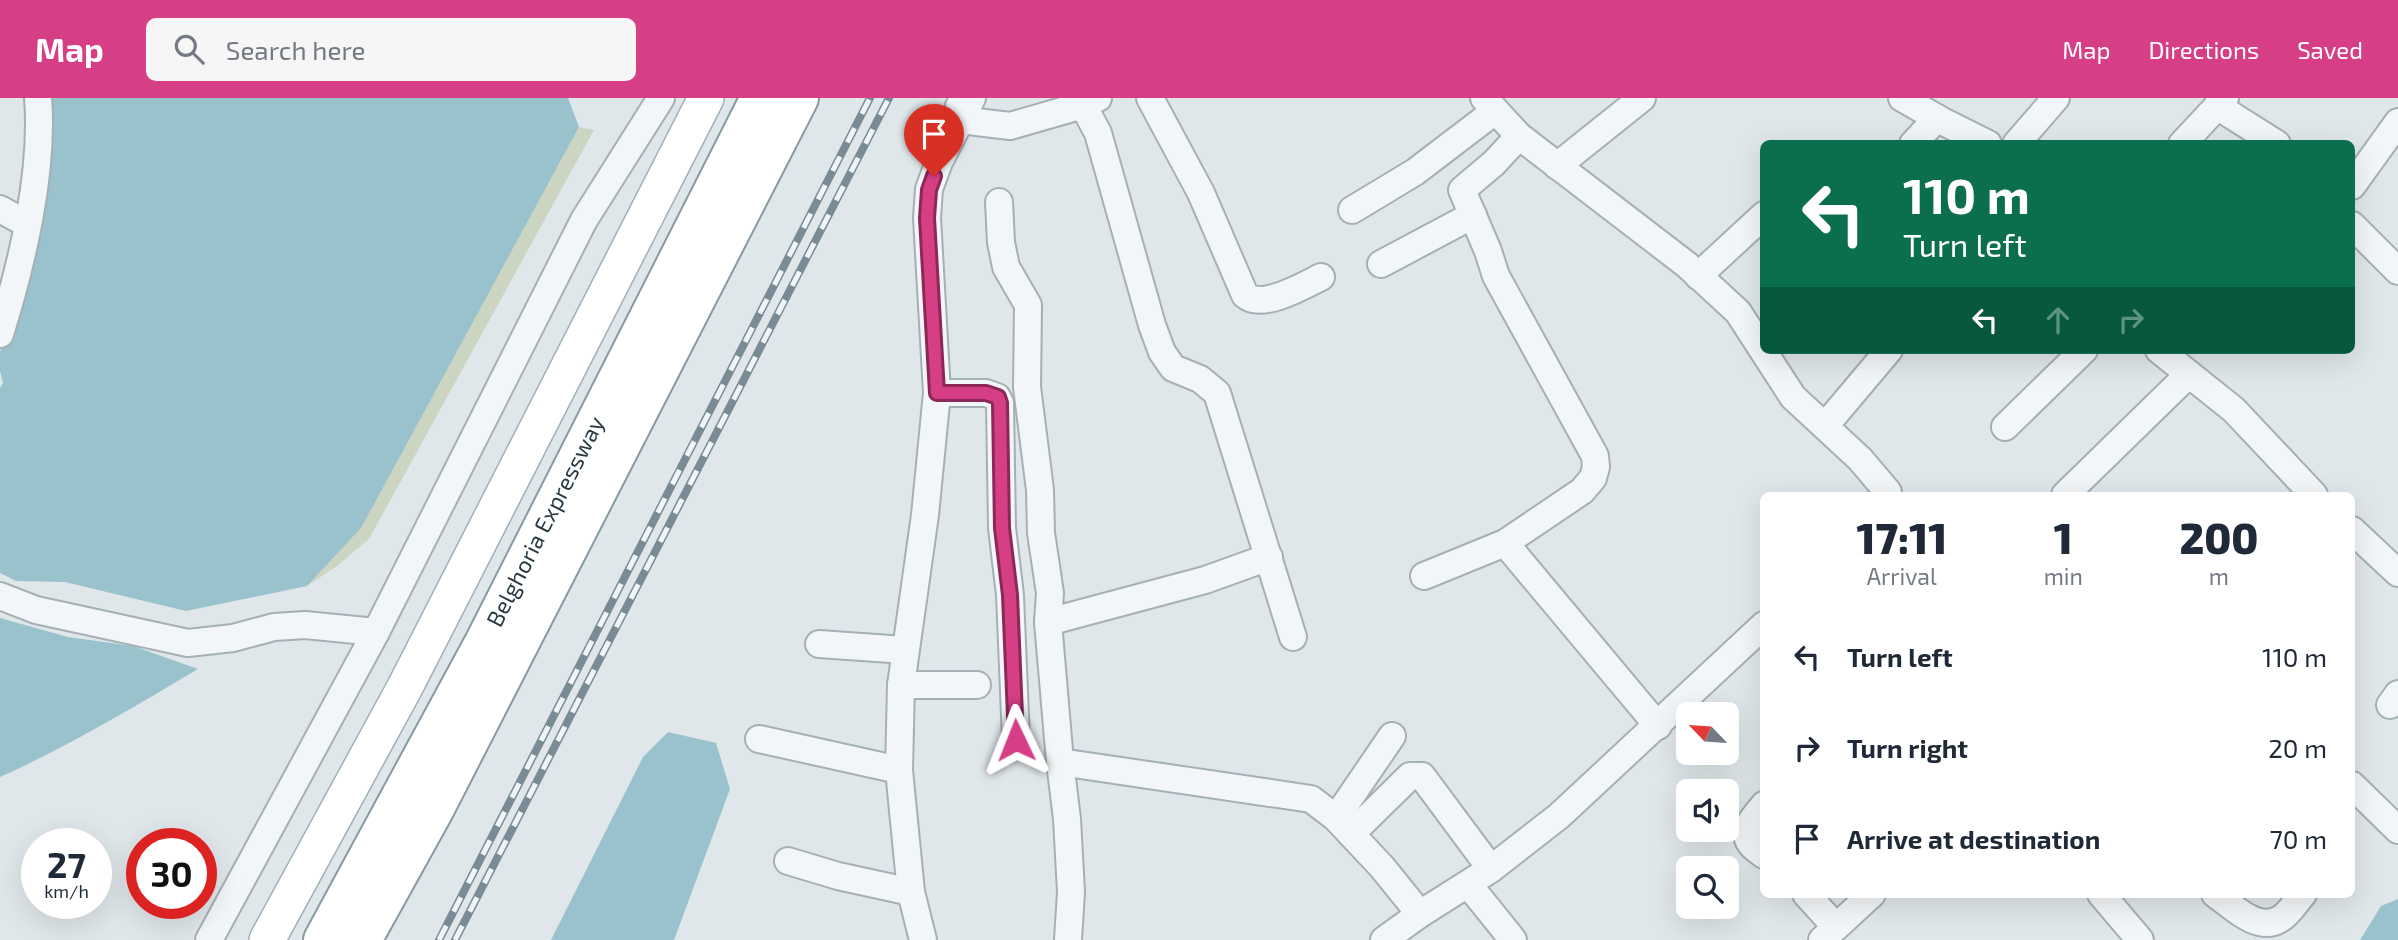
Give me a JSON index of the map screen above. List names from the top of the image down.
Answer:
{
  "streets": {
    "highway": ["Belghoria Expressway"]
  },
  "north": "top left",
  "page": {
    "header": "Map",
    "search": "Search here",
    "nav": ["Map", "Directions", "Saved"],
    "turn": ["110 m", "Turn left"],
    "eta": [
      "17:11",
      "Arrival",
      "1",
      "min",
      "200",
      "m"
    ],
    "list": [
      {
        "name": "Turn left",
        "value": "110 m"
      },
      {
        "name": "Turn right",
        "value": "20 m"
      },
      {
        "name": "Arrive at destination",
        "value": "70 m"
      }
    ],
    "speed": "27 km/h",
    "limit": "30"
  }
}
